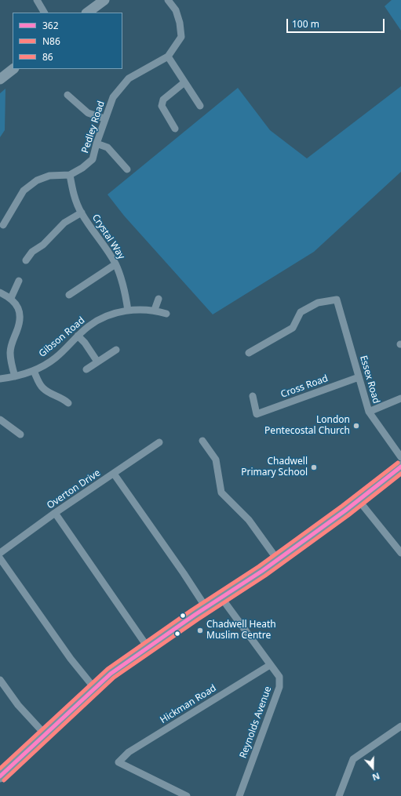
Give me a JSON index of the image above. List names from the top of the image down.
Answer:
{
  "streets": {
    "street": [
      "Pedley Road",
      "Crystal Way",
      "Gibson Road",
      "Essex Road",
      "Cross Road",
      "Overton Drive",
      "Hickman Road",
      "Reynolds Avenue"
    ]
  },
  "crossings": [
    ["Pedley Road", "Crystal Way"],
    ["Crystal Way", "Gibson Road"],
    ["Essex Road", "Cross Road"],
    ["Hickman Road", "Reynolds Avenue"]
  ],
  "places": ["London Pentecostal Church", "Chadwell Primary School", "Chadwell Heath Muslim Centre"],
  "lines": ["transit line 86", "transit line 362", "transit line N86"],
  "legend": ["362", "N86", "86"],
  "scale_bar": "100 m",
  "north": "bottom"
}
